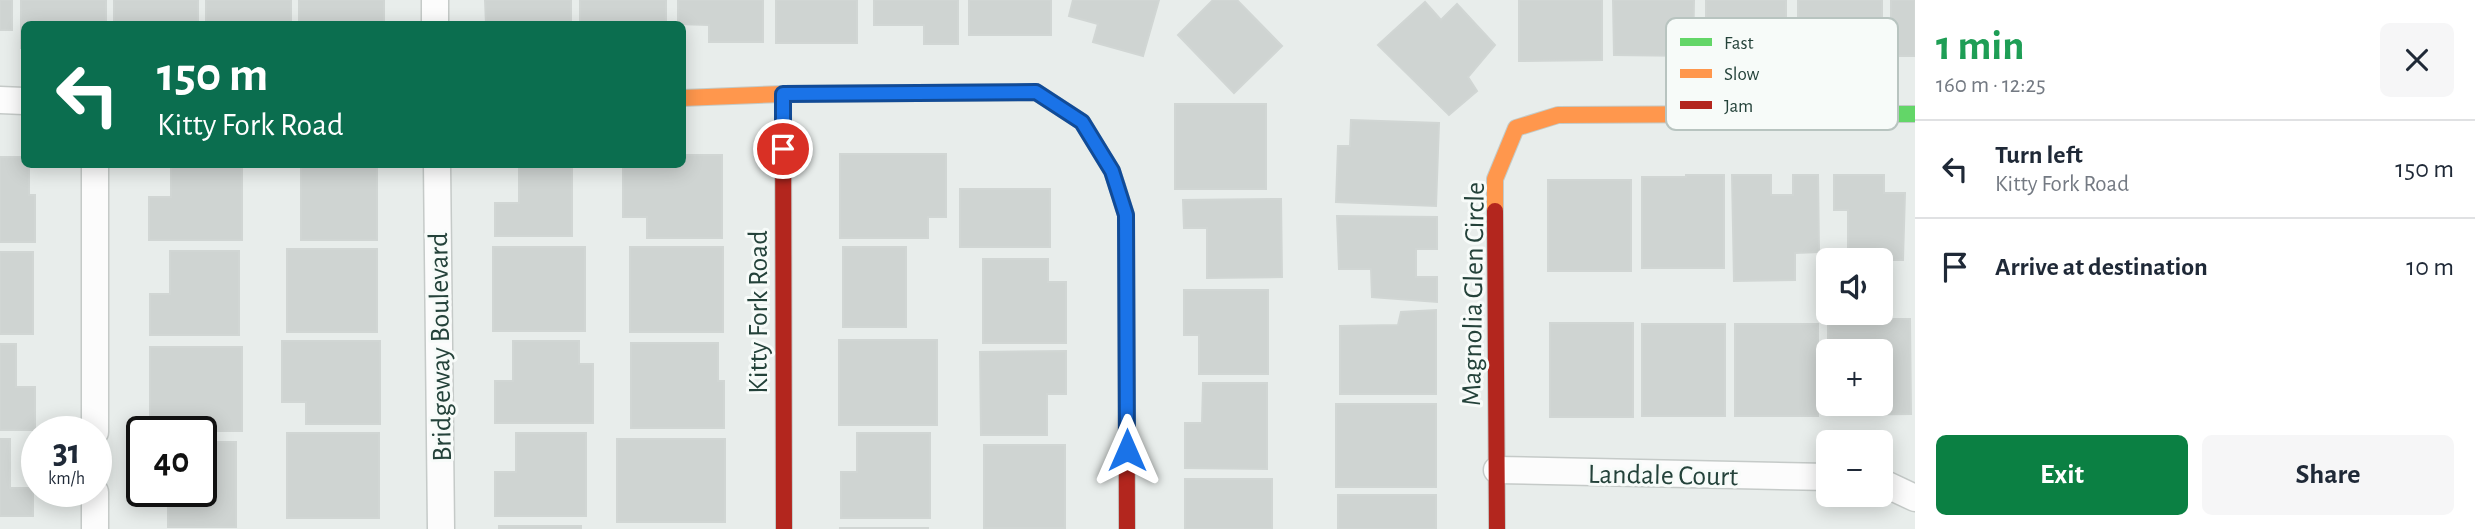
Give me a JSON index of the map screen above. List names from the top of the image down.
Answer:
{
  "streets": {
    "street": [
      "Magnolia Glen Circle",
      "Kitty Fork Road",
      "Bridgeway Boulevard",
      "Landale Court"
    ]
  },
  "crossings": [
    ["Magnolia Glen Circle", "Landale Court"]
  ],
  "legend": ["Fast", "Slow", "Jam"],
  "page": {
    "heading": ["1 min", "160 m · 12:25"],
    "turn": ["150 m", "Kitty Fork Road"],
    "list": [
      {
        "name": "Turn left",
        "note": "Kitty Fork Road",
        "value": "150 m"
      },
      {
        "name": "Arrive at destination",
        "value": "10 m"
      }
    ],
    "map_buttons": ["+", "−"],
    "speed": "31 km/h",
    "limit": "40",
    "buttons": ["Exit", "Share"]
  }
}
